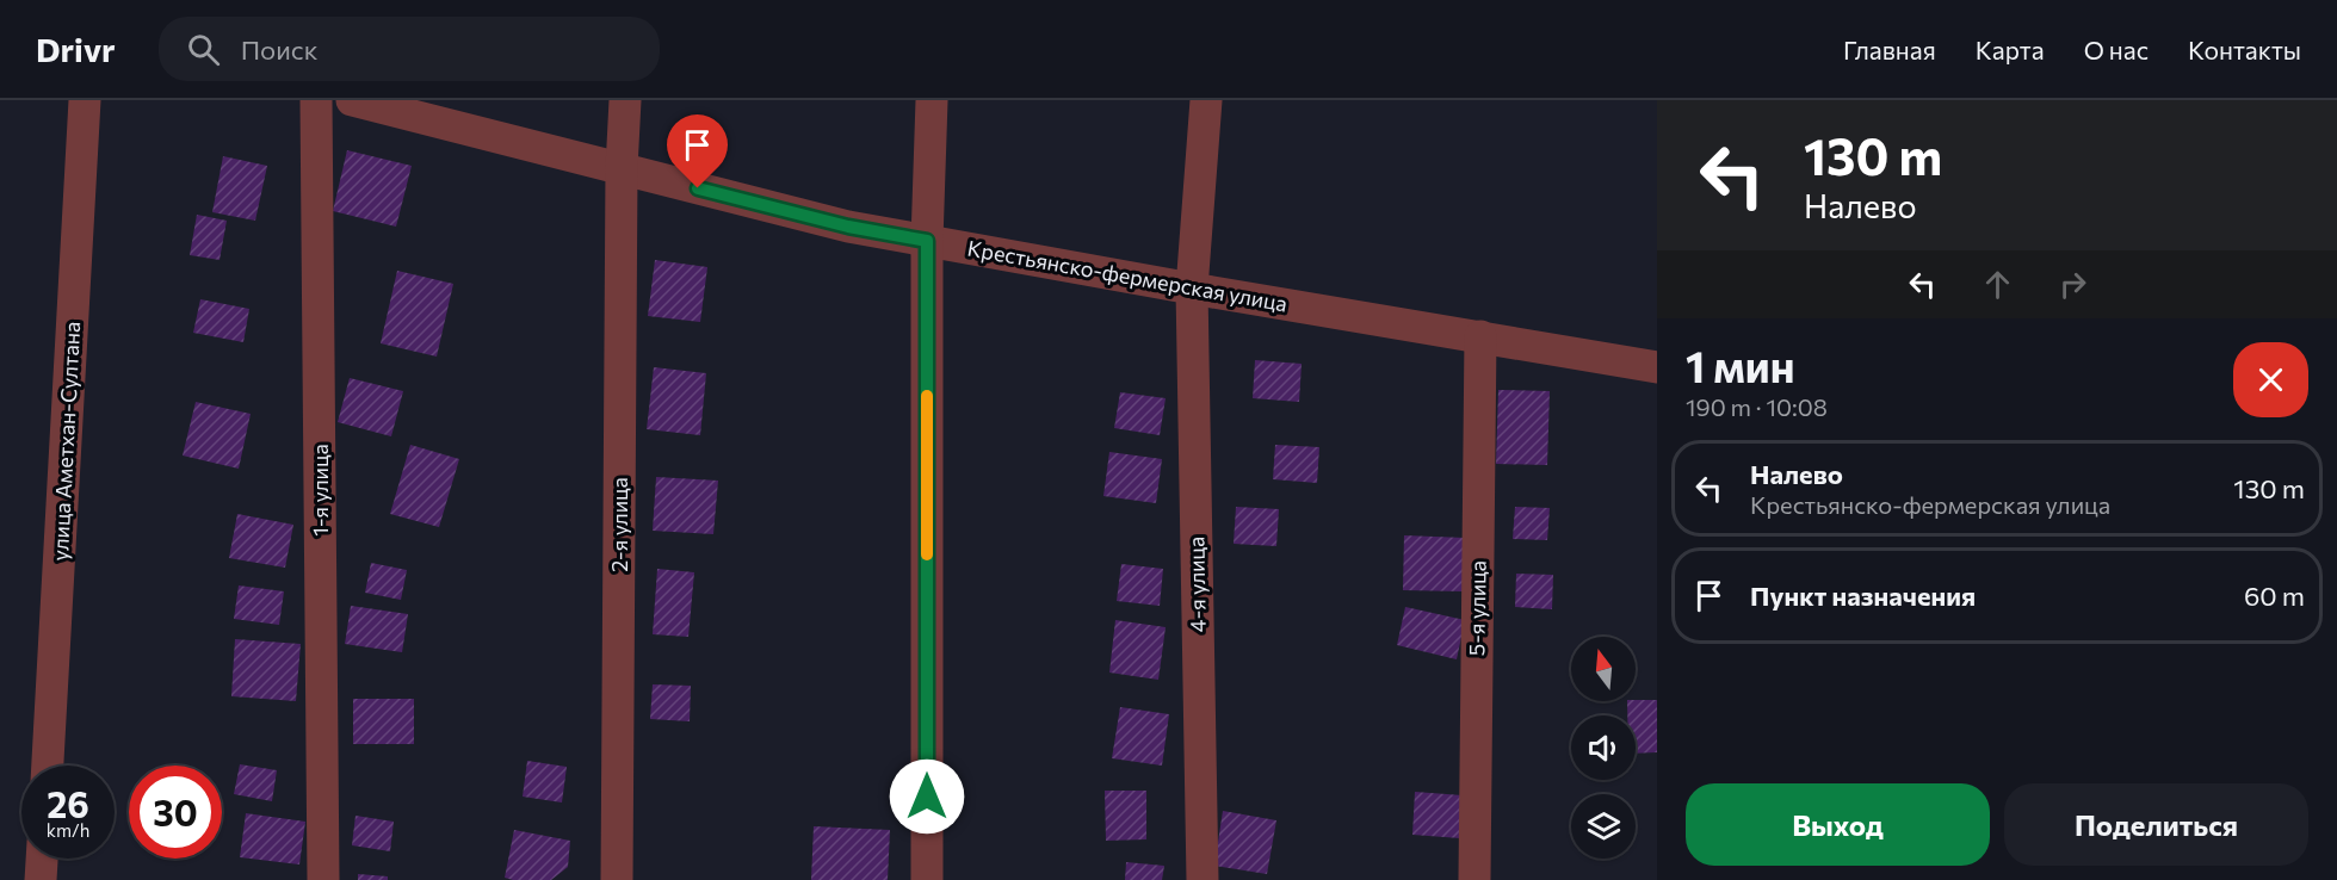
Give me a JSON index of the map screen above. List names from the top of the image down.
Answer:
{
  "streets": {
    "street": [
      "Крестьянско-фермерская улица",
      "улица Аметхан-Султана",
      "1-я улица",
      "2-я улица",
      "4-я улица",
      "5-я улица"
    ]
  },
  "crossings": [
    ["Крестьянско-фермерская улица", "2-я улица"],
    ["Крестьянско-фермерская улица", "4-я улица"],
    ["Крестьянско-фермерская улица", "5-я улица"]
  ],
  "north": "top",
  "page": {
    "header": "Drivr",
    "search": "Поиск",
    "nav": [
      "Главная",
      "Карта",
      "О нас",
      "Контакты"
    ],
    "turn": ["130 m", "Налево"],
    "heading": ["1 мин", "190 m · 10:08"],
    "list": [
      {
        "name": "Налево",
        "note": "Крестьянско-фермерская улица",
        "value": "130 m"
      },
      {
        "name": "Пункт назначения",
        "value": "60 m"
      }
    ],
    "speed": "26 km/h",
    "limit": "30",
    "buttons": ["Выход", "Поделиться"]
  }
}
